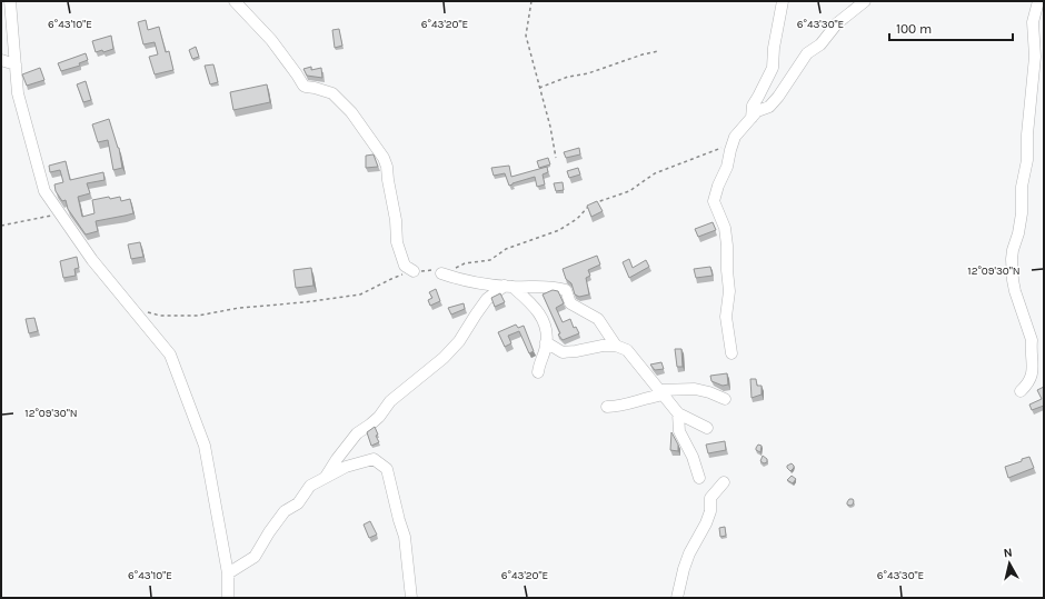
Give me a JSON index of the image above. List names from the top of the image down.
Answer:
{
  "scale_bar": "100 m",
  "north": "top",
  "coordinates": [
    "6°43'10\"E",
    "6°43'20\"E",
    "6°43'30\"E",
    "12°09'30\"N"
  ]
}
